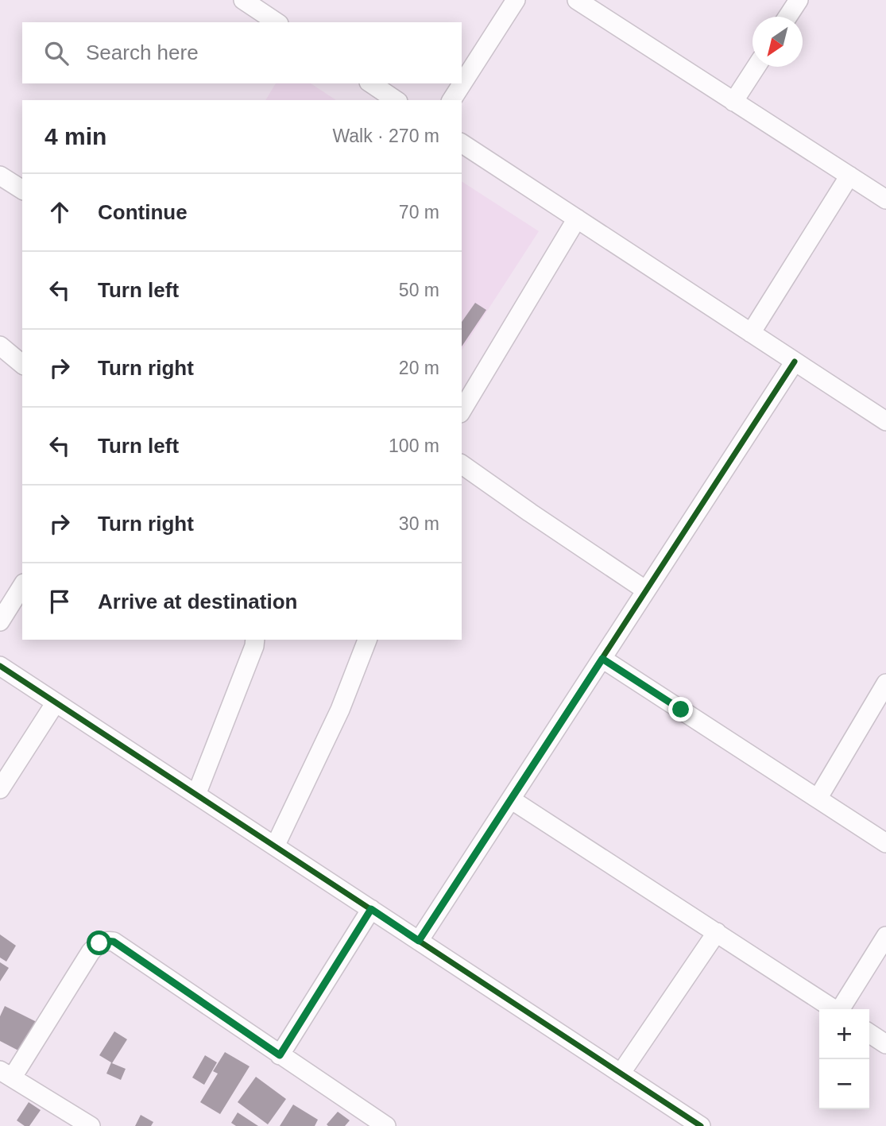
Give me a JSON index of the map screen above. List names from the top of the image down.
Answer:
{
  "north": "bottom left",
  "page": {
    "search": "Search here",
    "heading": ["4 min", "Walk · 270 m"],
    "list": [
      ["Continue", "70 m"],
      ["Turn left", "50 m"],
      ["Turn right", "20 m"],
      ["Turn left", "100 m"],
      ["Turn right", "30 m"],
      "Arrive at destination"
    ],
    "map_buttons": ["+", "−"]
  }
}
